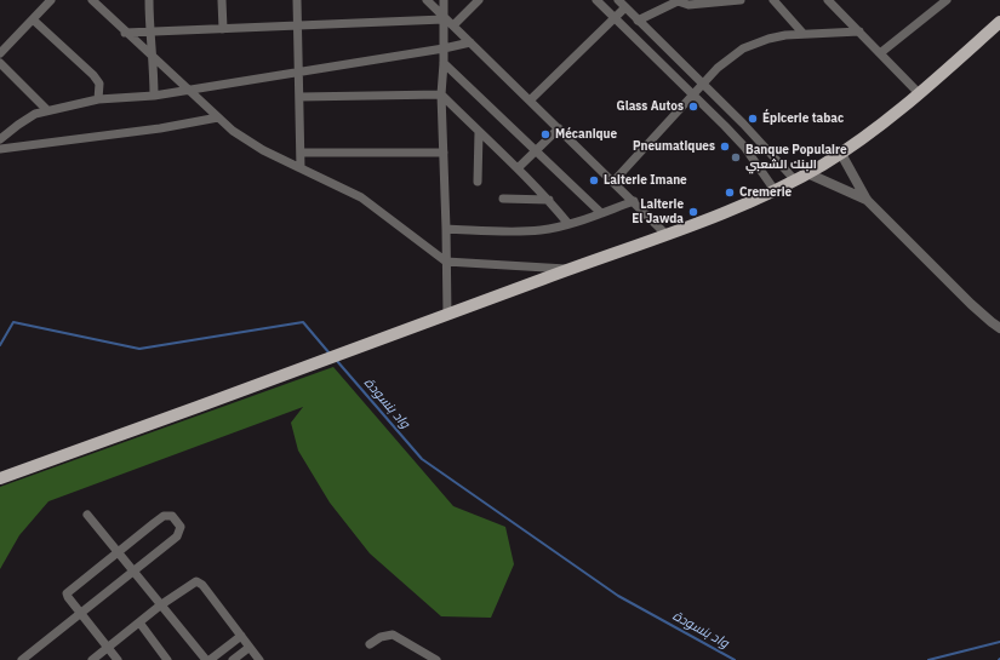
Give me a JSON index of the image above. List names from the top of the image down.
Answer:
{
  "water": ["واد بنسودة"],
  "places": [
    "Glass Autos",
    "Épicerie tabac",
    "Mécanique",
    "Pneumatiques",
    "Banque Populaire البنك الشعبي",
    "Laiterie Imane",
    "Cremerie",
    "Laiterie El Jawda"
  ]
}
